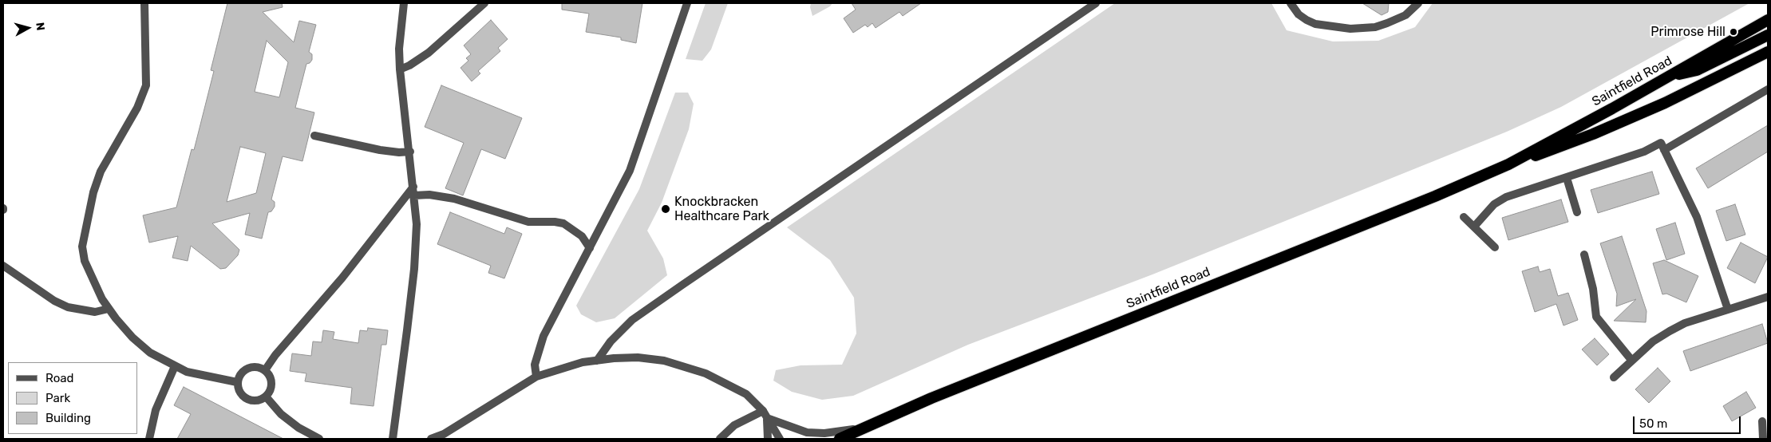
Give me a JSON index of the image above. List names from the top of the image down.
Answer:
{
  "streets": {
    "highway": ["Saintfield Road"]
  },
  "places": ["Primrose Hill", "Knockbracken Healthcare Park"],
  "legend": ["Road", "Park", "Building"],
  "scale_bar": "50 m",
  "north": "right"
}
